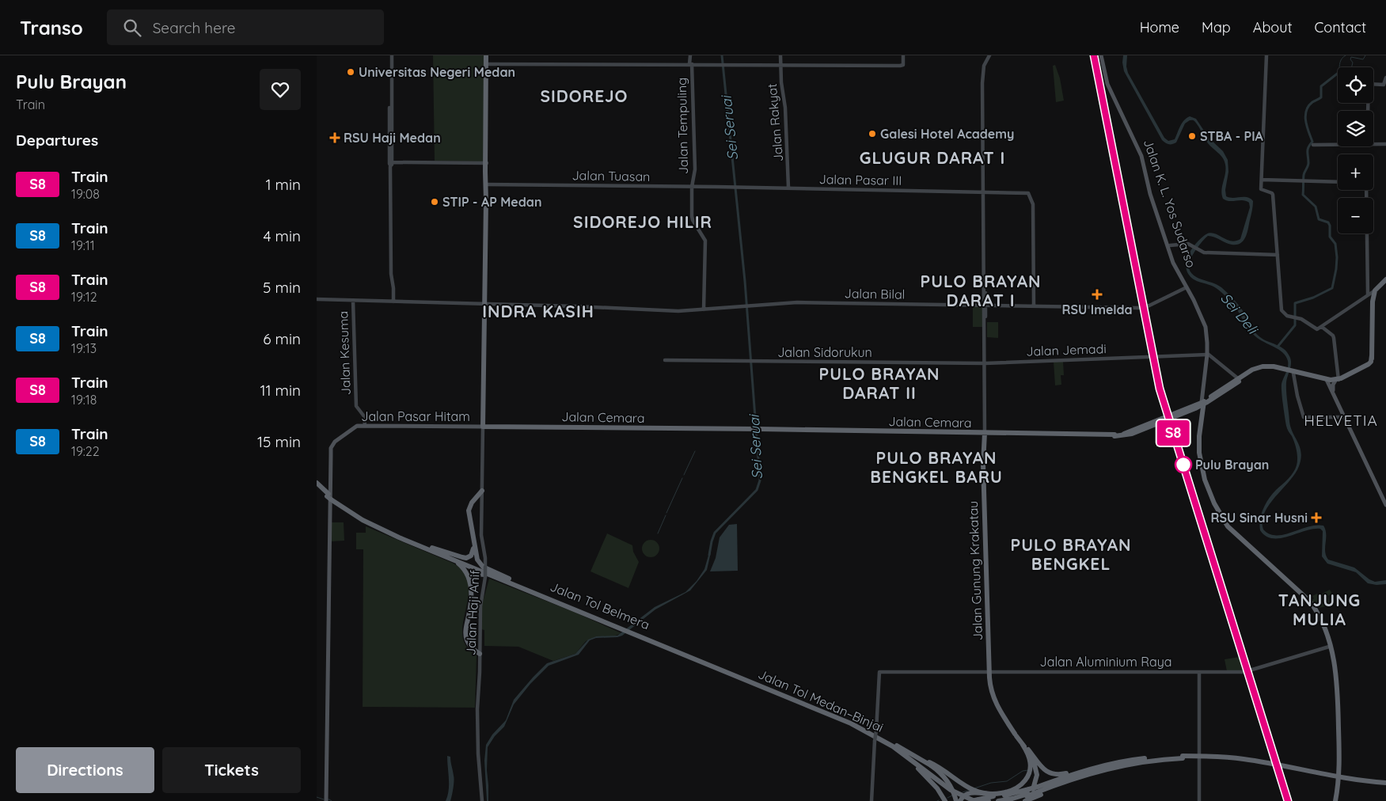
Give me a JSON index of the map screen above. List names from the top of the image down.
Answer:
{
  "streets": {
    "highway": [
      "Jalan K. L. Yos Sudarso",
      "Jalan Cemara",
      "Jalan Gunung Krakatau",
      "Jalan Tol Belmera",
      "Jalan Tol Medan–Binjai"
    ],
    "main road": ["Jalan Pasar Hitam"],
    "street": [
      "Jalan Rakyat",
      "Jalan Tempuling",
      "Jalan Tuasan",
      "Jalan Pasar III",
      "Jalan Bilal",
      "Jalan Jemadi",
      "Jalan Sidorukun",
      "Jalan Kesuma",
      "Jalan Haji Anif",
      "Jalan Aluminium Raya"
    ]
  },
  "crossings": [
    ["Jalan Rakyat", "Jalan Pasar III"],
    ["Jalan Tempuling", "Jalan Tuasan"],
    ["Jalan Tempuling", "Jalan Bilal"],
    ["Jalan Tuasan", "Jalan Pasar III"],
    ["Jalan Pasar III", "Jalan Bilal"],
    ["Jalan Pasar III", "Jalan Gunung Krakatau"],
    ["Jalan K. L. Yos Sudarso", "Jalan Bilal"],
    ["Jalan K. L. Yos Sudarso", "Jalan Jemadi"],
    ["Jalan K. L. Yos Sudarso", "Jalan Cemara"],
    ["Jalan K. L. Yos Sudarso", "Jalan Aluminium Raya"],
    ["Jalan Bilal", "Jalan Kesuma"],
    ["Jalan Bilal", "Jalan Gunung Krakatau"],
    ["Jalan Jemadi", "Jalan Sidorukun"],
    ["Jalan Jemadi", "Jalan Gunung Krakatau"],
    ["Jalan Sidorukun", "Jalan Gunung Krakatau"],
    ["Jalan Kesuma", "Jalan Pasar Hitam"],
    ["Jalan Pasar Hitam", "Jalan Cemara"],
    ["Jalan Pasar Hitam", "Jalan Haji Anif"],
    ["Jalan Cemara", "Jalan Gunung Krakatau"],
    ["Jalan Cemara", "Jalan Haji Anif"],
    ["Jalan Gunung Krakatau", "Jalan Aluminium Raya"],
    ["Jalan Tol Belmera", "Jalan Tol Medan–Binjai"]
  ],
  "districts": [
    "SIDOREJO",
    "GLUGUR DARAT I",
    "SIDOREJO HILIR",
    "PULO BRAYAN DARAT I",
    "INDRA KASIH",
    "PULO BRAYAN DARAT II",
    "HELVETIA",
    "PULO BRAYAN BENGKEL BARU",
    "PULO BRAYAN BENGKEL",
    "TANJUNG MULIA"
  ],
  "water": ["Sei Seruai", "Sei Deli"],
  "places": {
    "other": [
      "Universitas Negeri Medan",
      "Galesi Hotel Academy",
      "STBA - PIA",
      "STIP - AP Medan",
      "Pulu Brayan"
    ],
    "health": ["RSU Haji Medan", "RSU Imelda", "RSU Sinar Husni"]
  },
  "page": {
    "header": "Transo",
    "search": "Search here",
    "nav": [
      "Home",
      "Map",
      "About",
      "Contact"
    ],
    "heading": [
      ["Pulu Brayan", "Train"],
      "Departures"
    ],
    "on_map": "S8",
    "map_buttons": ["+", "−"],
    "list": [
      {
        "mark": "S8",
        "name": "Train",
        "note": "19:08",
        "value": "1 min"
      },
      {
        "mark": "S8",
        "name": "Train",
        "note": "19:11",
        "value": "4 min"
      },
      {
        "mark": "S8",
        "name": "Train",
        "note": "19:12",
        "value": "5 min"
      },
      {
        "mark": "S8",
        "name": "Train",
        "note": "19:13",
        "value": "6 min"
      },
      {
        "mark": "S8",
        "name": "Train",
        "note": "19:18",
        "value": "11 min"
      },
      {
        "mark": "S8",
        "name": "Train",
        "note": "19:22",
        "value": "15 min"
      }
    ],
    "buttons": ["Directions", "Tickets"]
  }
}
